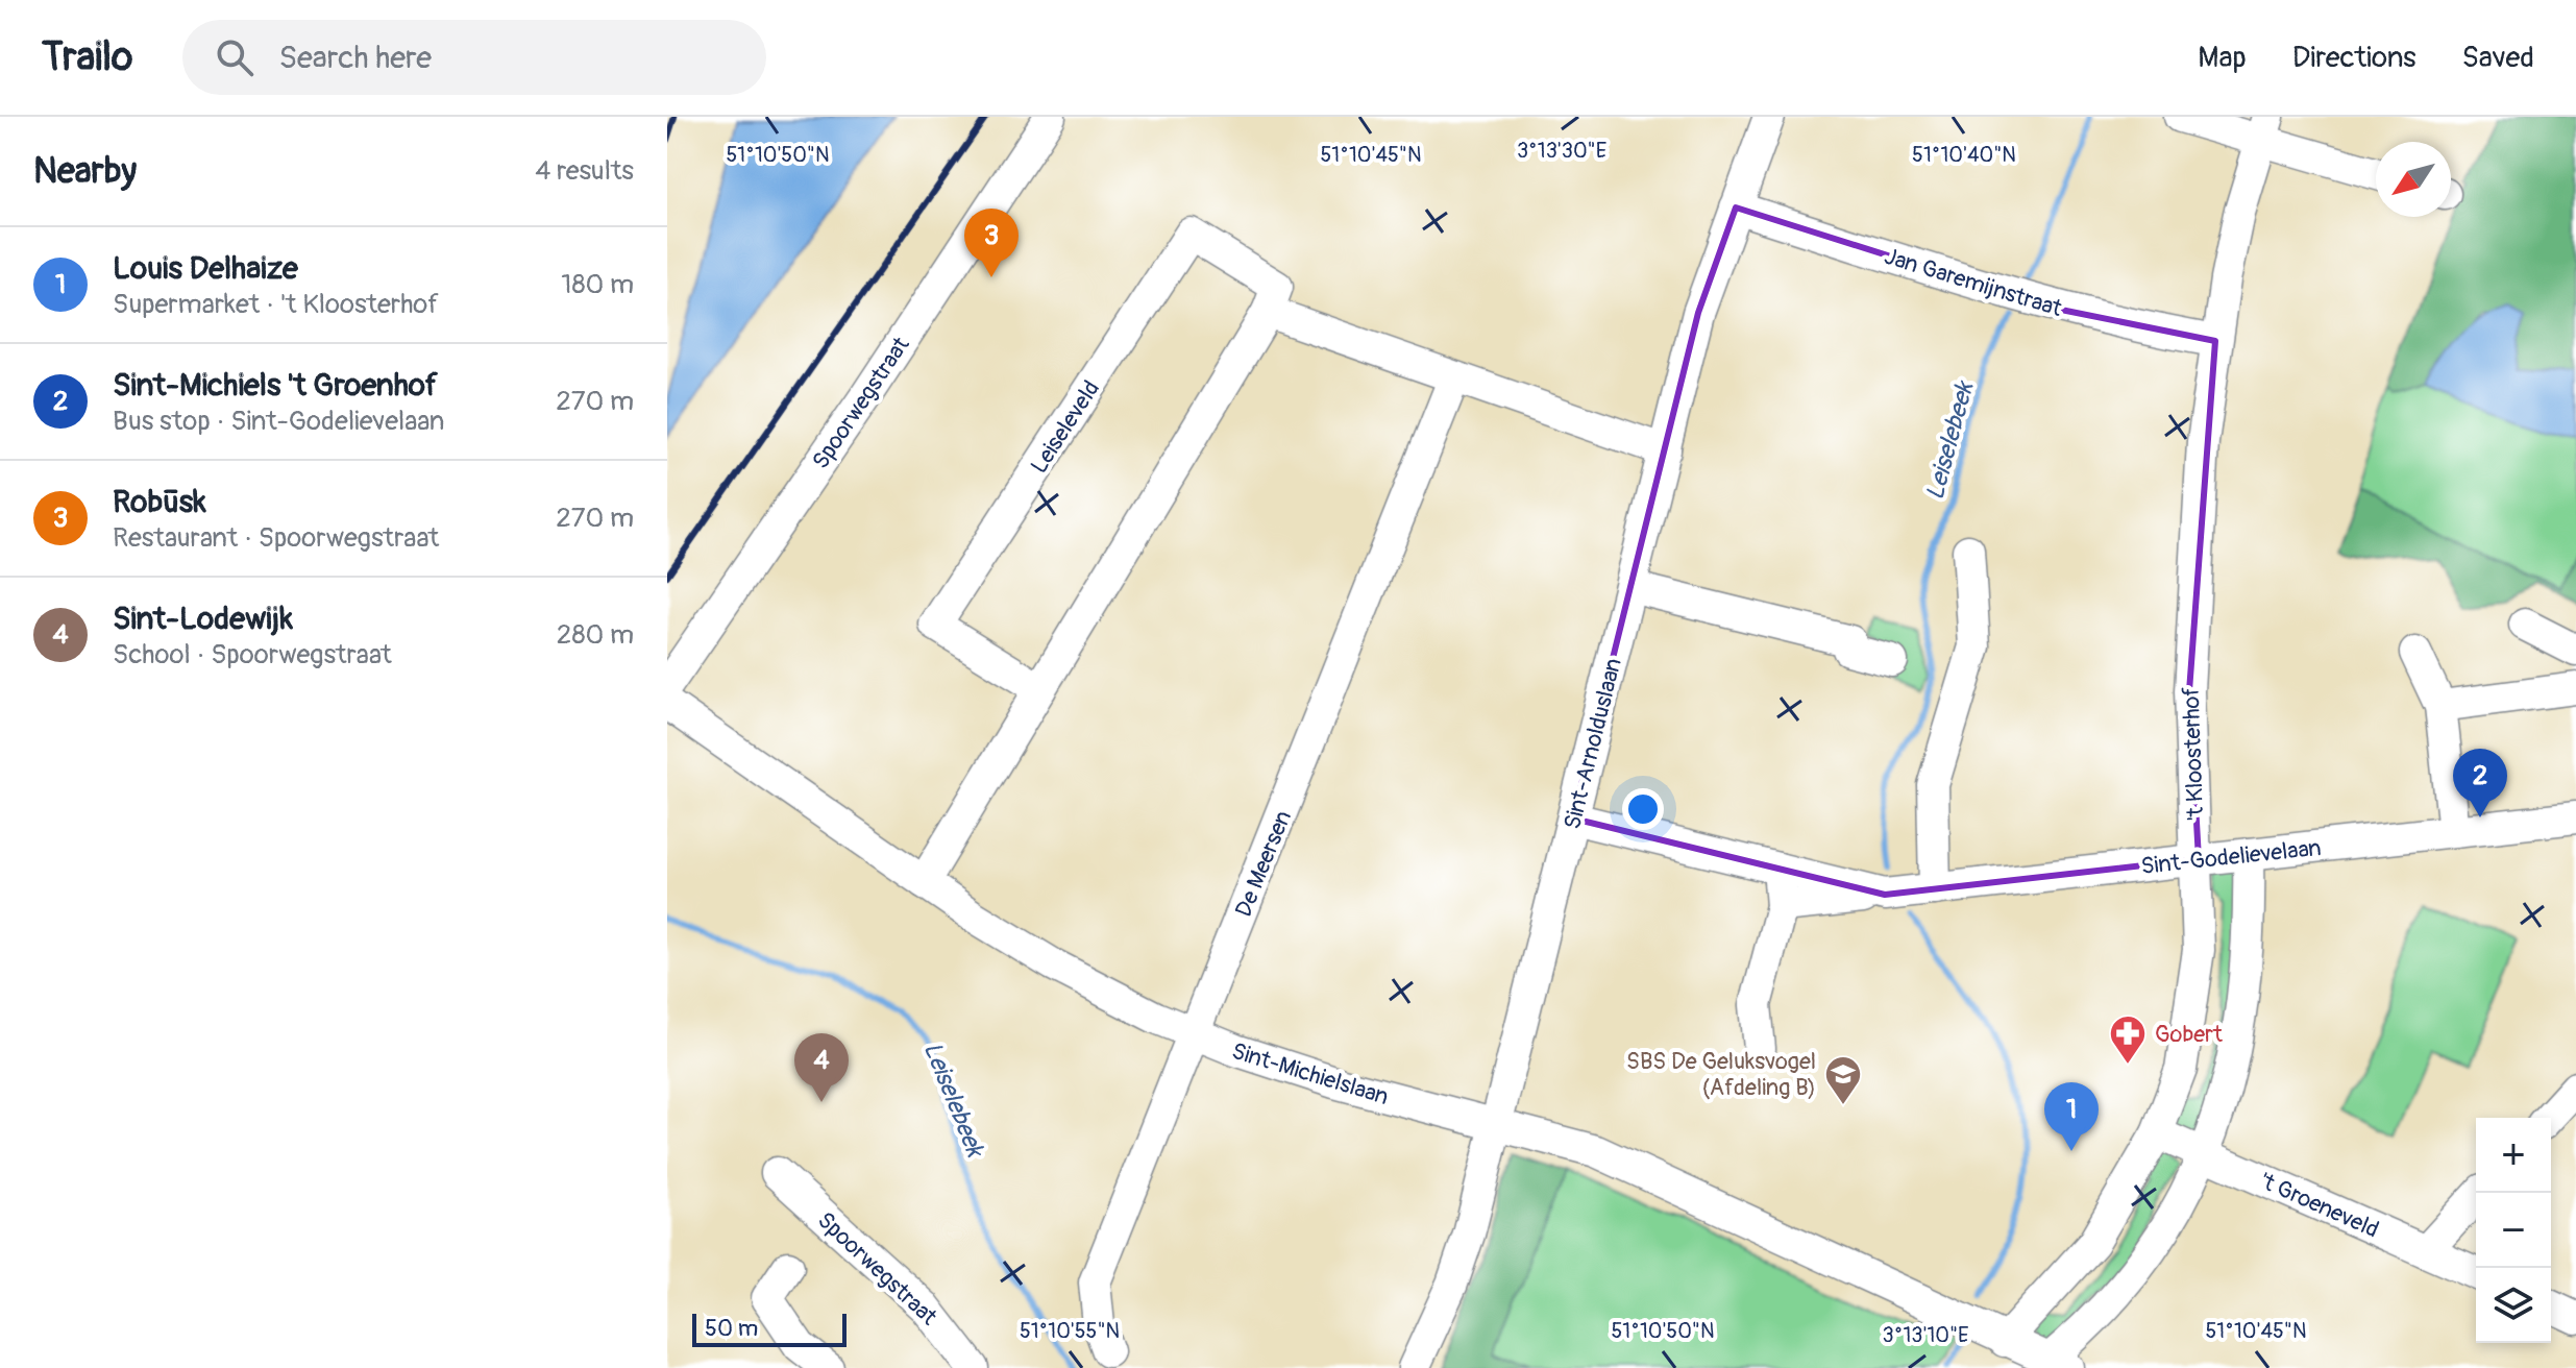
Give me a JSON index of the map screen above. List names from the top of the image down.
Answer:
{
  "streets": {
    "street": [
      "Jan Garemijnstraat",
      "Spoorwegstraat",
      "Leiseleveld",
      "Sint-Arnolduslaan",
      "'t Kloosterhof",
      "Sint-Godelievelaan",
      "De Meersen",
      "Sint-Michielslaan",
      "'t Groeneveld"
    ]
  },
  "crossings": [
    ["Jan Garemijnstraat", "Sint-Arnolduslaan"],
    ["Jan Garemijnstraat", "'t Kloosterhof"],
    ["Sint-Arnolduslaan", "Sint-Godelievelaan"],
    ["Sint-Arnolduslaan", "Sint-Michielslaan"],
    ["'t Kloosterhof", "Sint-Godelievelaan"],
    ["'t Kloosterhof", "Sint-Michielslaan"],
    ["'t Kloosterhof", "'t Groeneveld"],
    ["De Meersen", "Sint-Michielslaan"]
  ],
  "water": ["Leiselebeek"],
  "places": {
    "pharmacy": ["Gobert"],
    "school or university": ["SBS De Geluksvogel (Afdeling B)"]
  },
  "scale_bar": "50 m",
  "north": "bottom left",
  "page": {
    "header": "Trailo",
    "search": "Search here",
    "nav": ["Map", "Directions", "Saved"],
    "heading": ["Nearby", "4 results"],
    "pins": [
      "3",
      "2",
      "4",
      "1"
    ],
    "list": [
      {
        "mark": "1",
        "name": "Louis Delhaize",
        "note": "Supermarket · 't Kloosterhof",
        "value": "180 m"
      },
      {
        "mark": "2",
        "name": "Sint-Michiels 't Groenhof",
        "note": "Bus stop · Sint-Godelievelaan",
        "value": "270 m"
      },
      {
        "mark": "3",
        "name": "Robūsk",
        "note": "Restaurant · Spoorwegstraat",
        "value": "270 m"
      },
      {
        "mark": "4",
        "name": "Sint-Lodewijk",
        "note": "School · Spoorwegstraat",
        "value": "280 m"
      }
    ],
    "map_buttons": ["+", "−"],
    "scale": "50 m"
  },
  "coordinates": [
    "3°13'30\"E",
    "51°10'50\"N",
    "51°10'45\"N",
    "51°10'40\"N",
    "51°10'55\"N",
    "3°13'10\"E"
  ]
}
